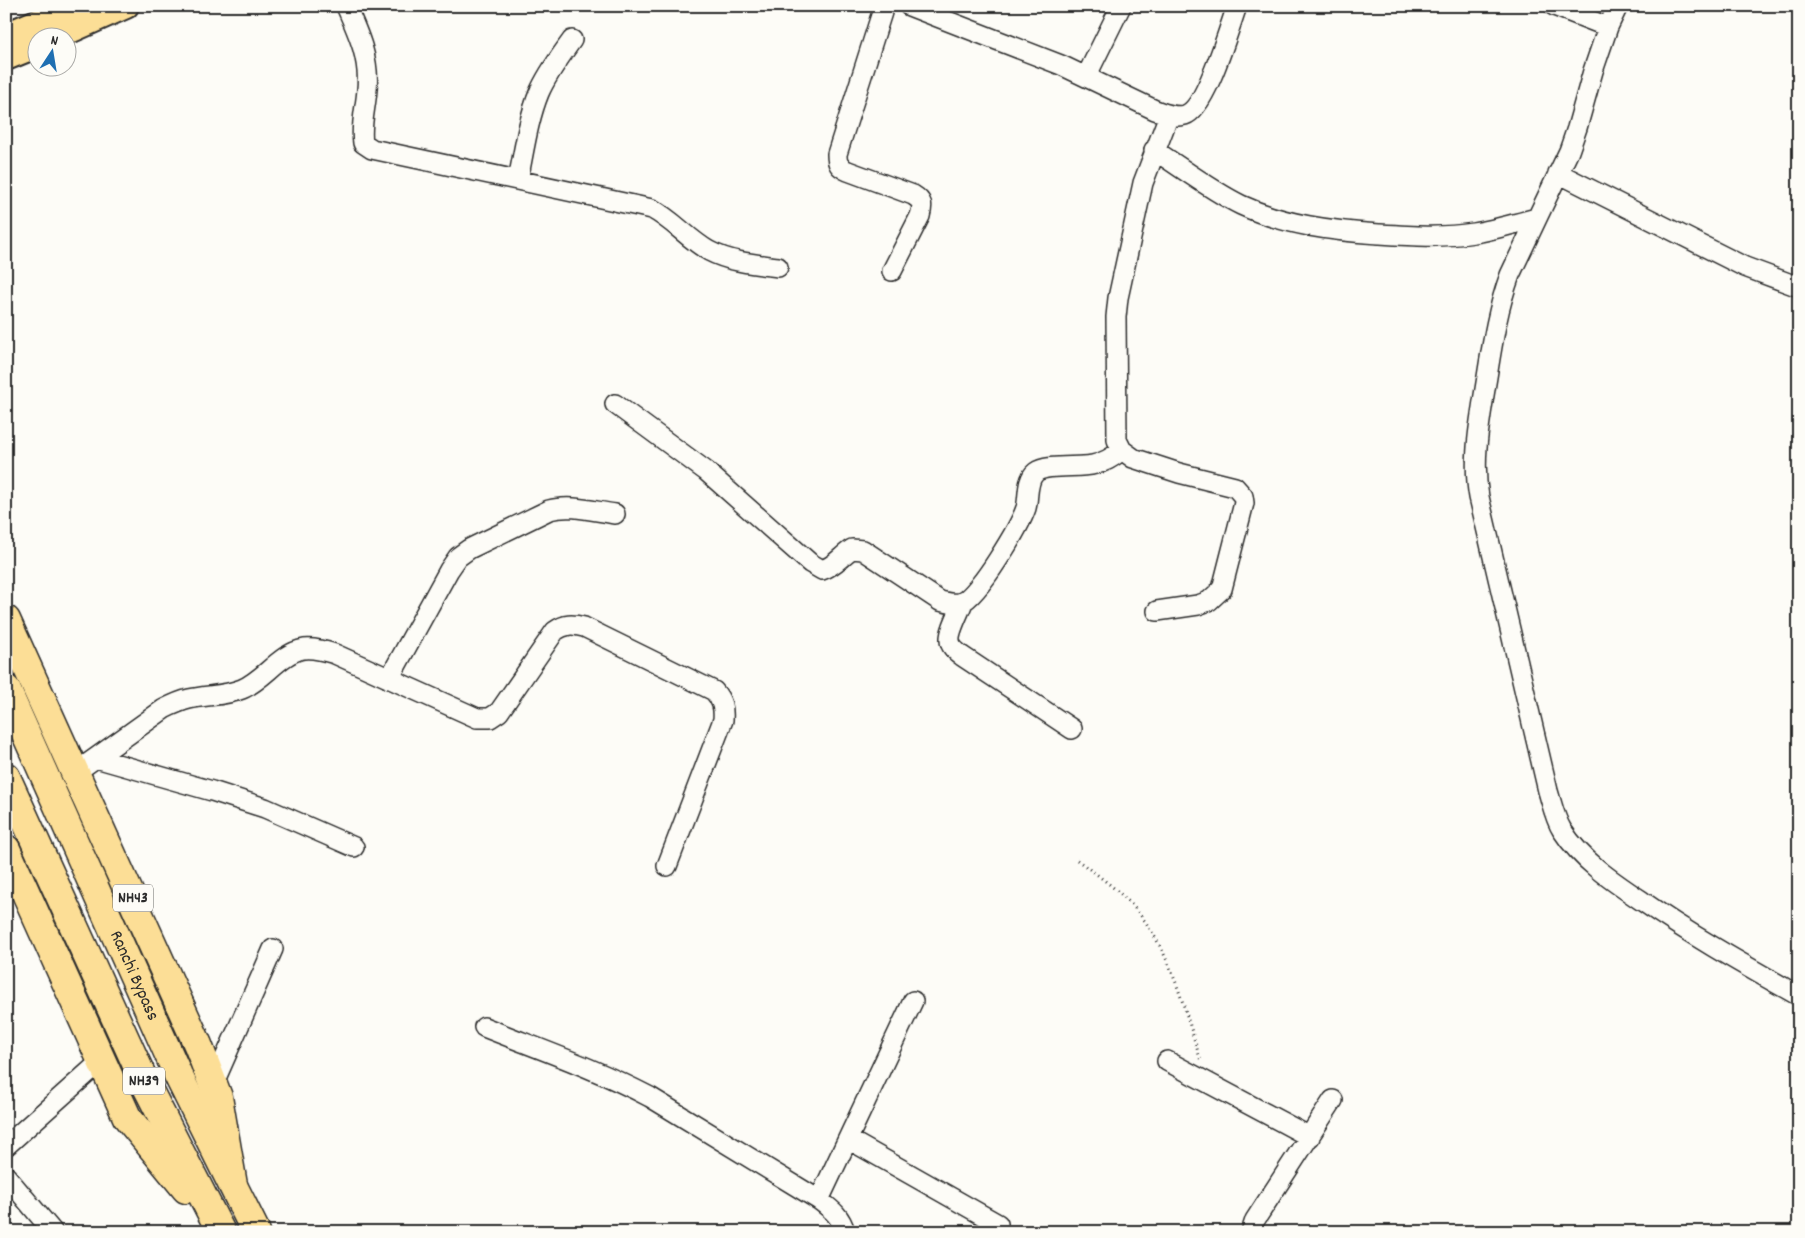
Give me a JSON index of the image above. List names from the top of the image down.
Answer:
{
  "streets": {
    "highway": ["NH43", "Ranchi Bypass", "NH39"]
  },
  "crossings": [
    ["NH43", "Ranchi Bypass"]
  ],
  "north": "top"
}
